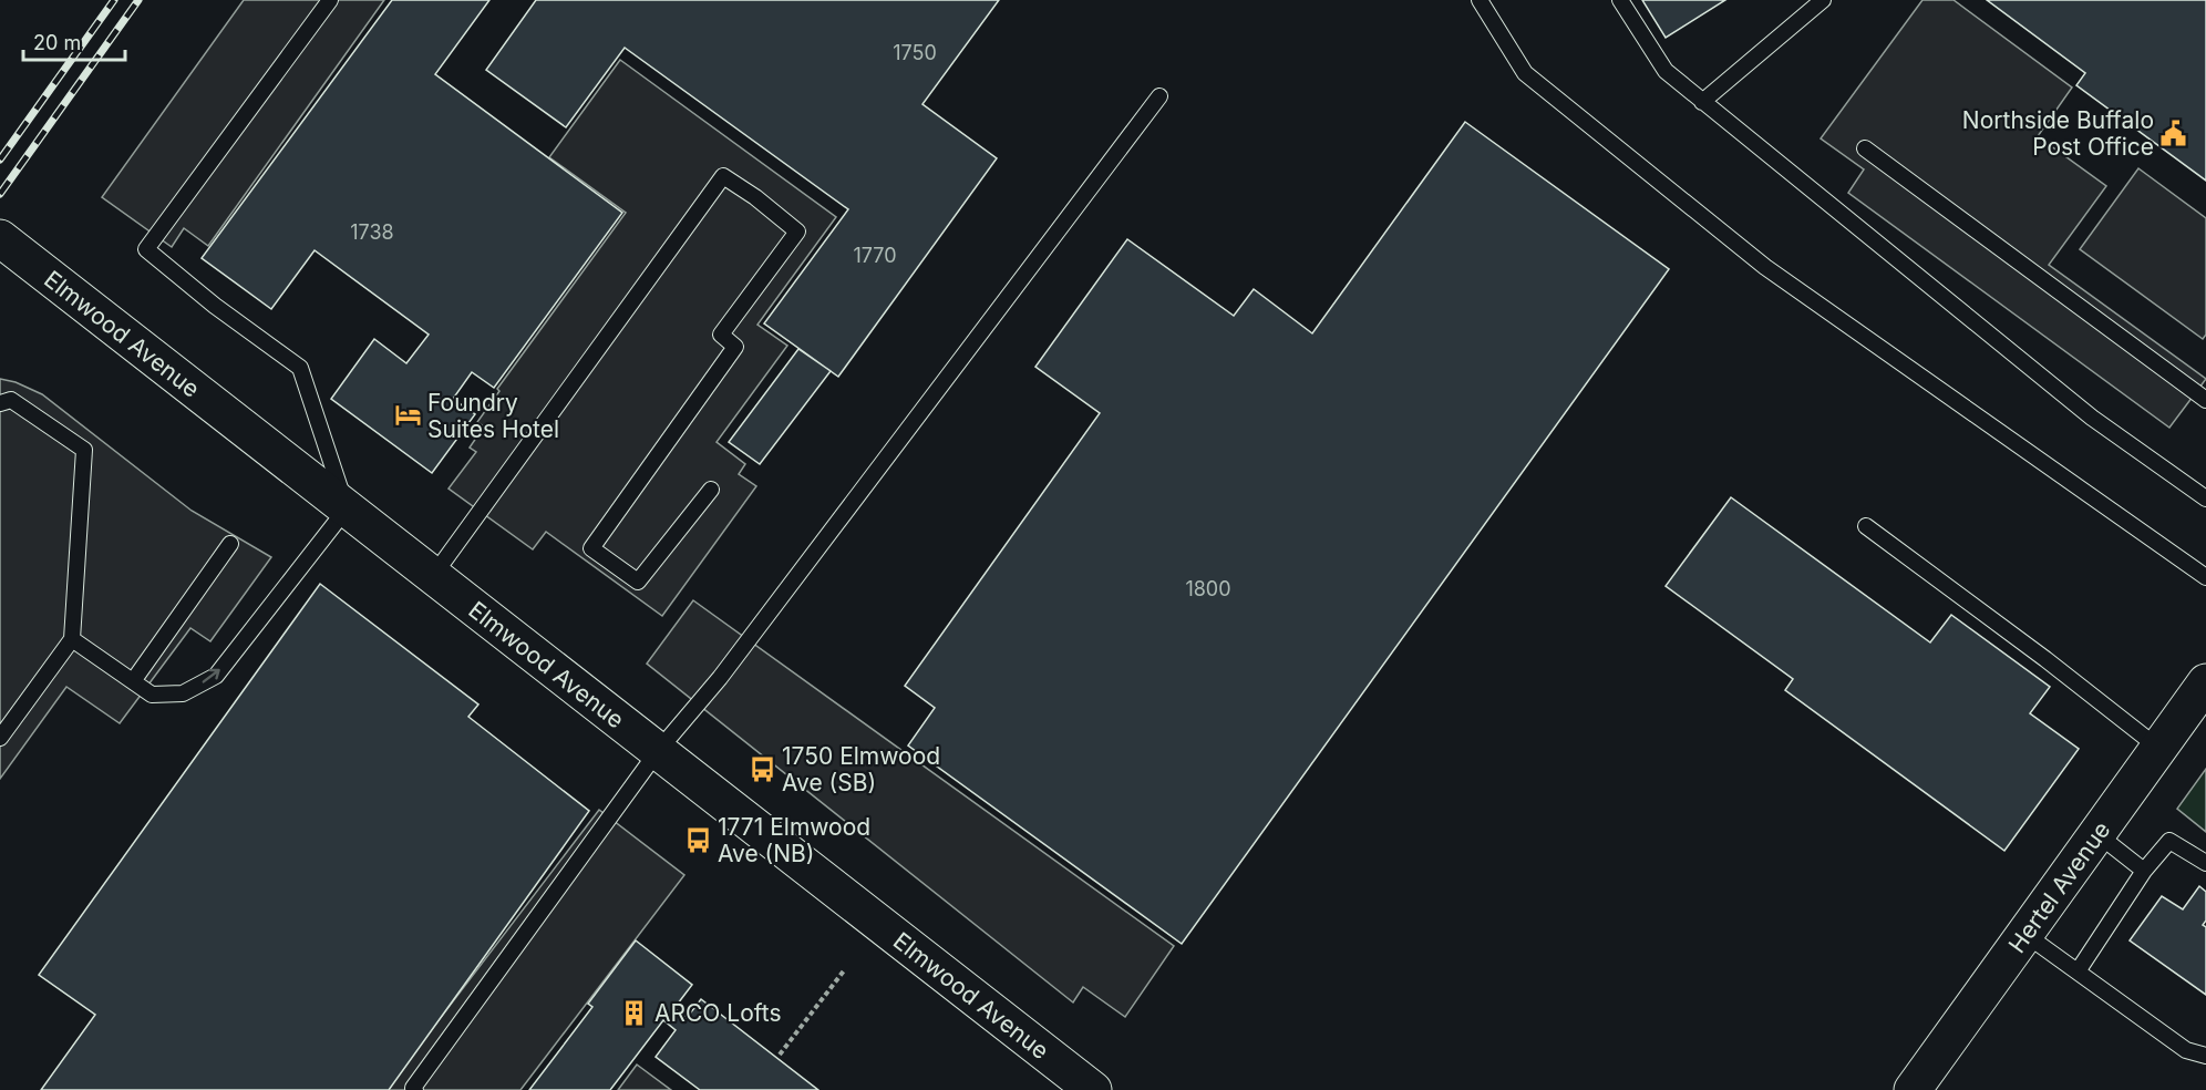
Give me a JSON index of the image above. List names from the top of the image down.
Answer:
{
  "streets": {
    "street": ["Elmwood Avenue", "Hertel Avenue"]
  },
  "places": {
    "public building": ["Northside Buffalo Post Office"],
    "hotel": ["Foundry Suites Hotel"],
    "bus stop": ["1750 Elmwood Ave (SB)", "1771 Elmwood Ave (NB)"],
    "building": ["ARCO Lofts"]
  },
  "house_numbers": [
    "1750",
    "1738",
    "1770",
    "1800"
  ],
  "scale_bar": "20 m"
}
